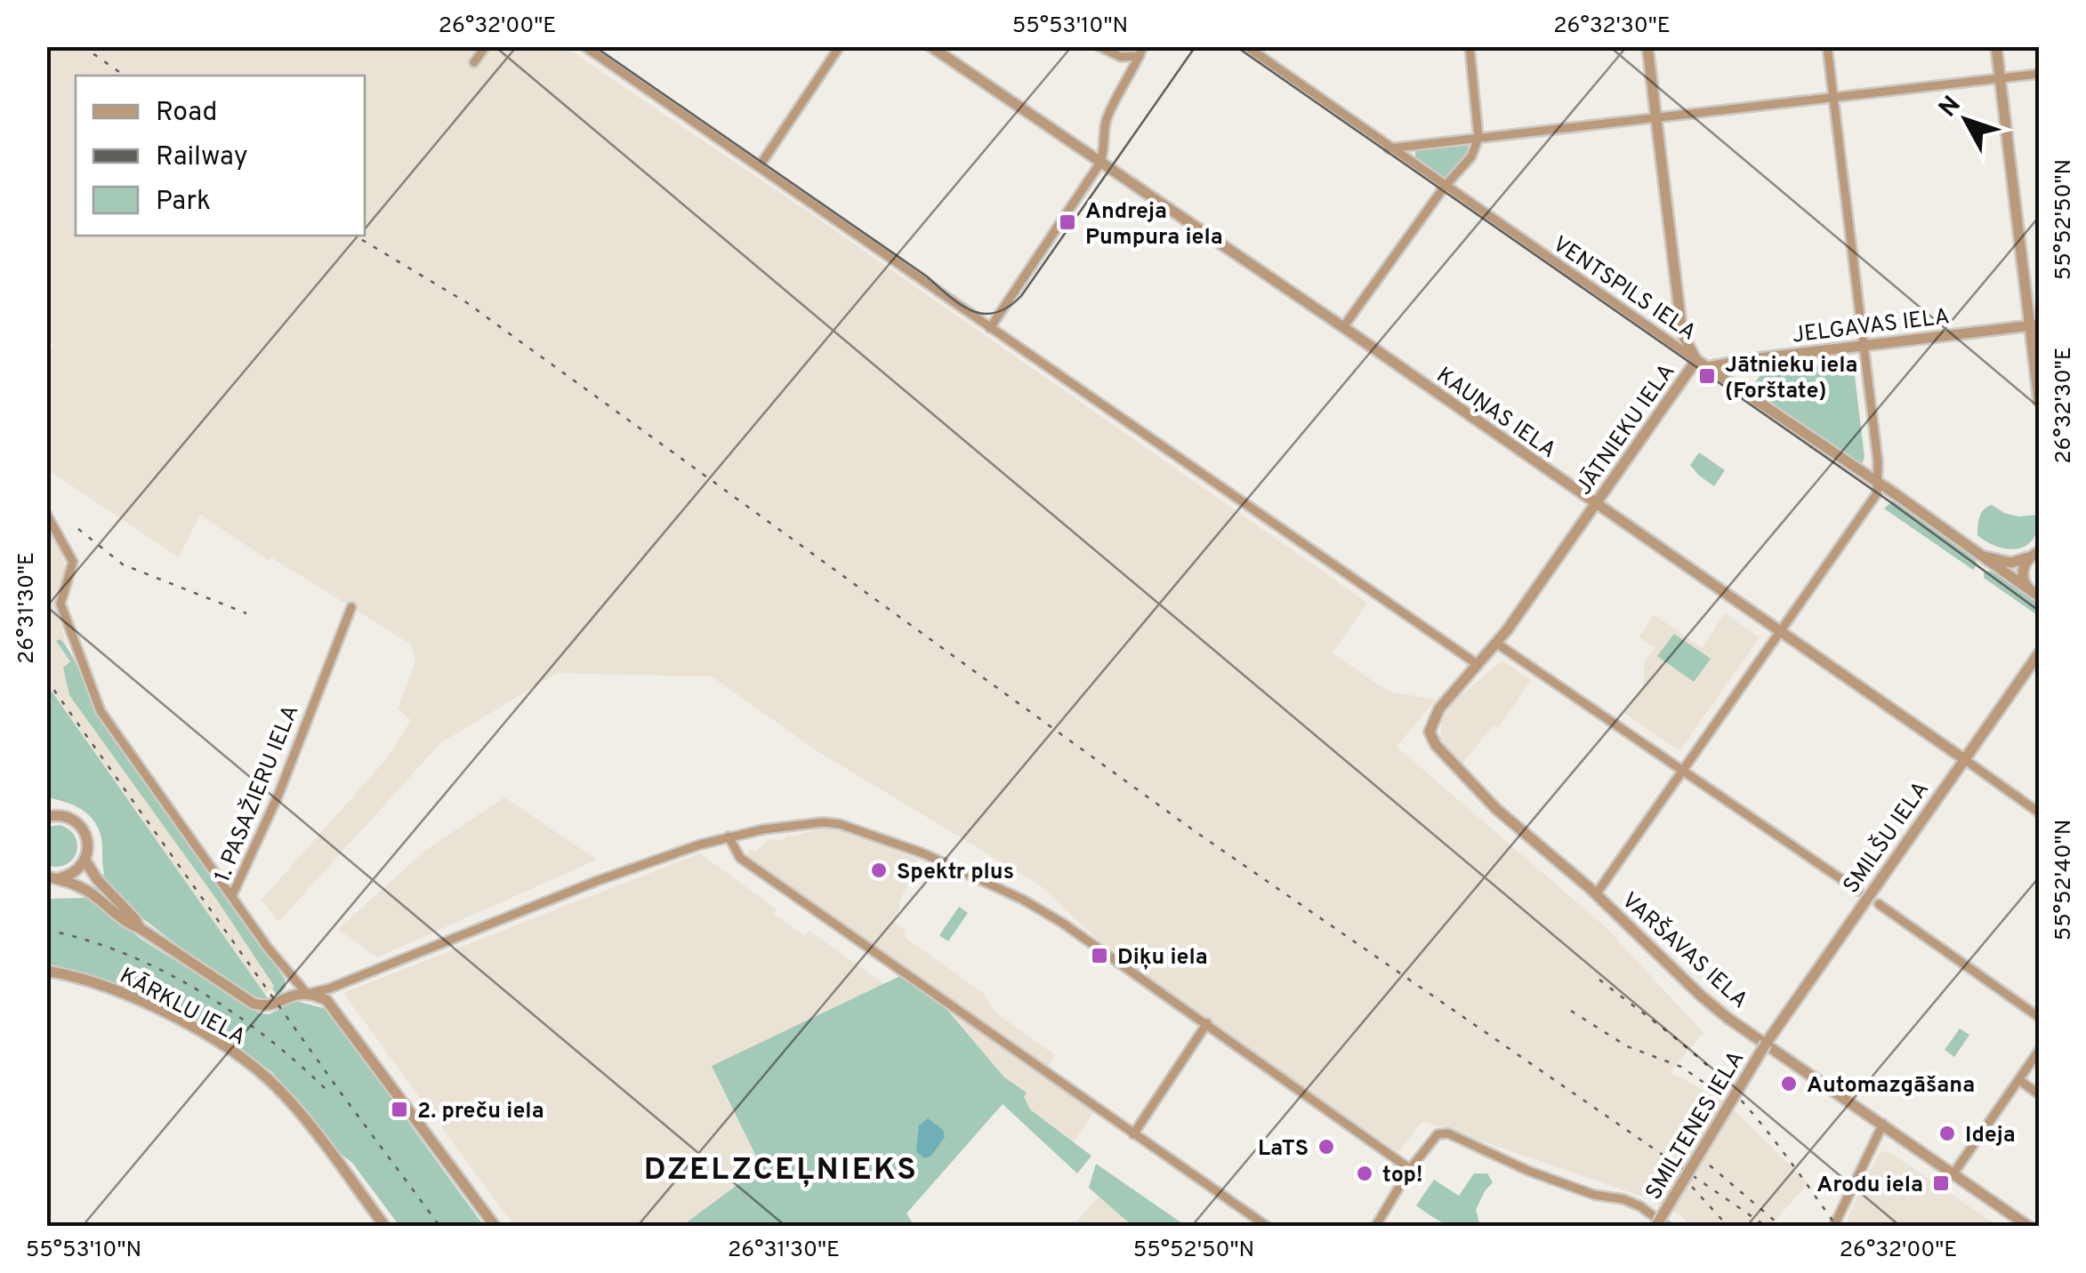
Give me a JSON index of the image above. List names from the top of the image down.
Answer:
{
  "streets": {
    "street": [
      "VENTSPILS IELA",
      "JELGAVAS IELA",
      "KAUŅAS IELA",
      "JĀTNIEKU IELA",
      "1. PASAŽIERU IELA",
      "SMILŠU IELA",
      "VARŠAVAS IELA",
      "KĀRKLU IELA",
      "SMILTENES IELA"
    ]
  },
  "crossings": [
    ["VENTSPILS IELA", "JELGAVAS IELA"],
    ["VENTSPILS IELA", "JĀTNIEKU IELA"],
    ["KAUŅAS IELA", "JĀTNIEKU IELA"],
    ["KAUŅAS IELA", "SMILŠU IELA"],
    ["JĀTNIEKU IELA", "VARŠAVAS IELA"],
    ["SMILŠU IELA", "VARŠAVAS IELA"],
    ["SMILŠU IELA", "SMILTENES IELA"],
    ["VARŠAVAS IELA", "SMILTENES IELA"]
  ],
  "districts": ["DZELZCEĻNIEKS"],
  "places": {
    "transit": [
      "Andreja Pumpura iela",
      "Jātnieku iela (Forštate)",
      "Diķu iela",
      "2. preču iela",
      "Arodu iela"
    ],
    "other": [
      "Spektr plus",
      "Automazgāšana",
      "Ideja",
      "LaTS",
      "top!"
    ]
  },
  "legend": ["Road", "Railway", "Park"],
  "north": "top left",
  "coordinates": [
    "26°32'00\"E",
    "55°53'10\"N",
    "26°32'30\"E",
    "55°52'50\"N",
    "26°31'30\"E",
    "55°52'40\"N"
  ]
}
